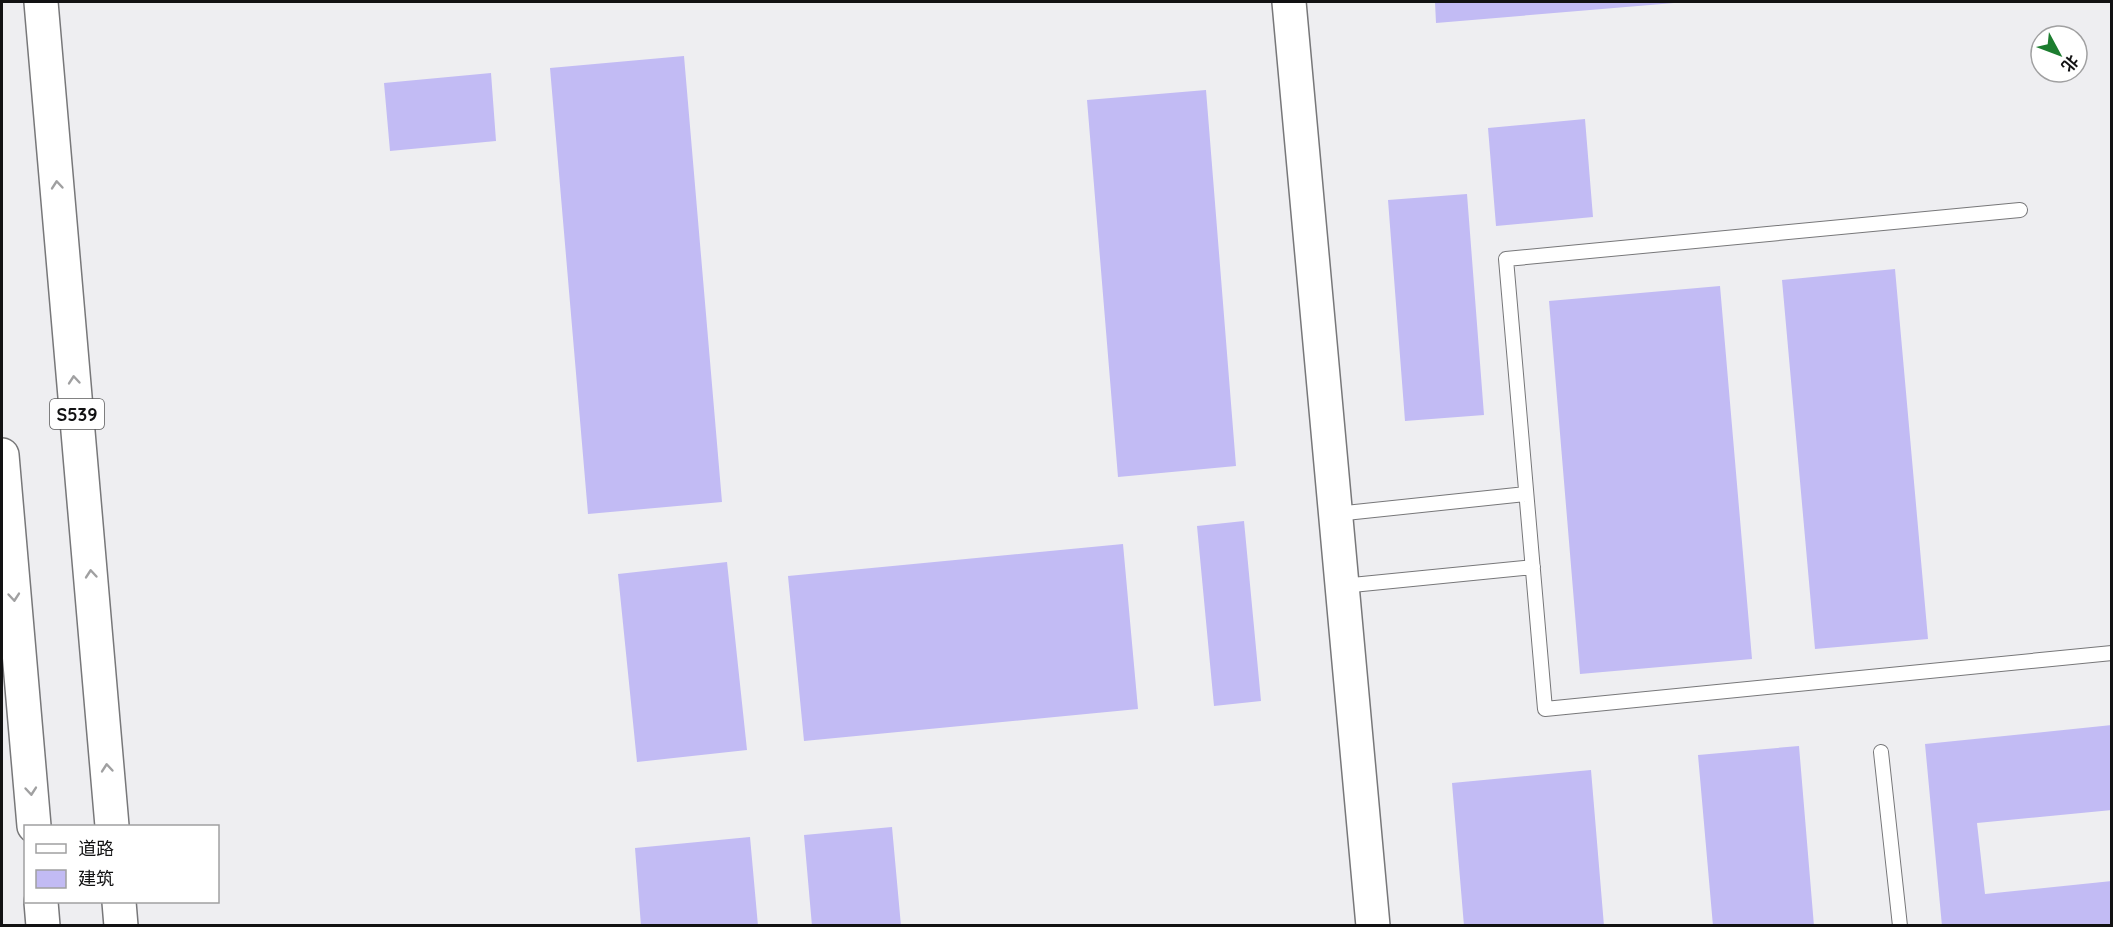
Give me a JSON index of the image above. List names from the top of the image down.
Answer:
{
  "streets": {
    "main road": ["S539"]
  },
  "legend": ["道路", "建筑"],
  "north": "bottom right"
}
